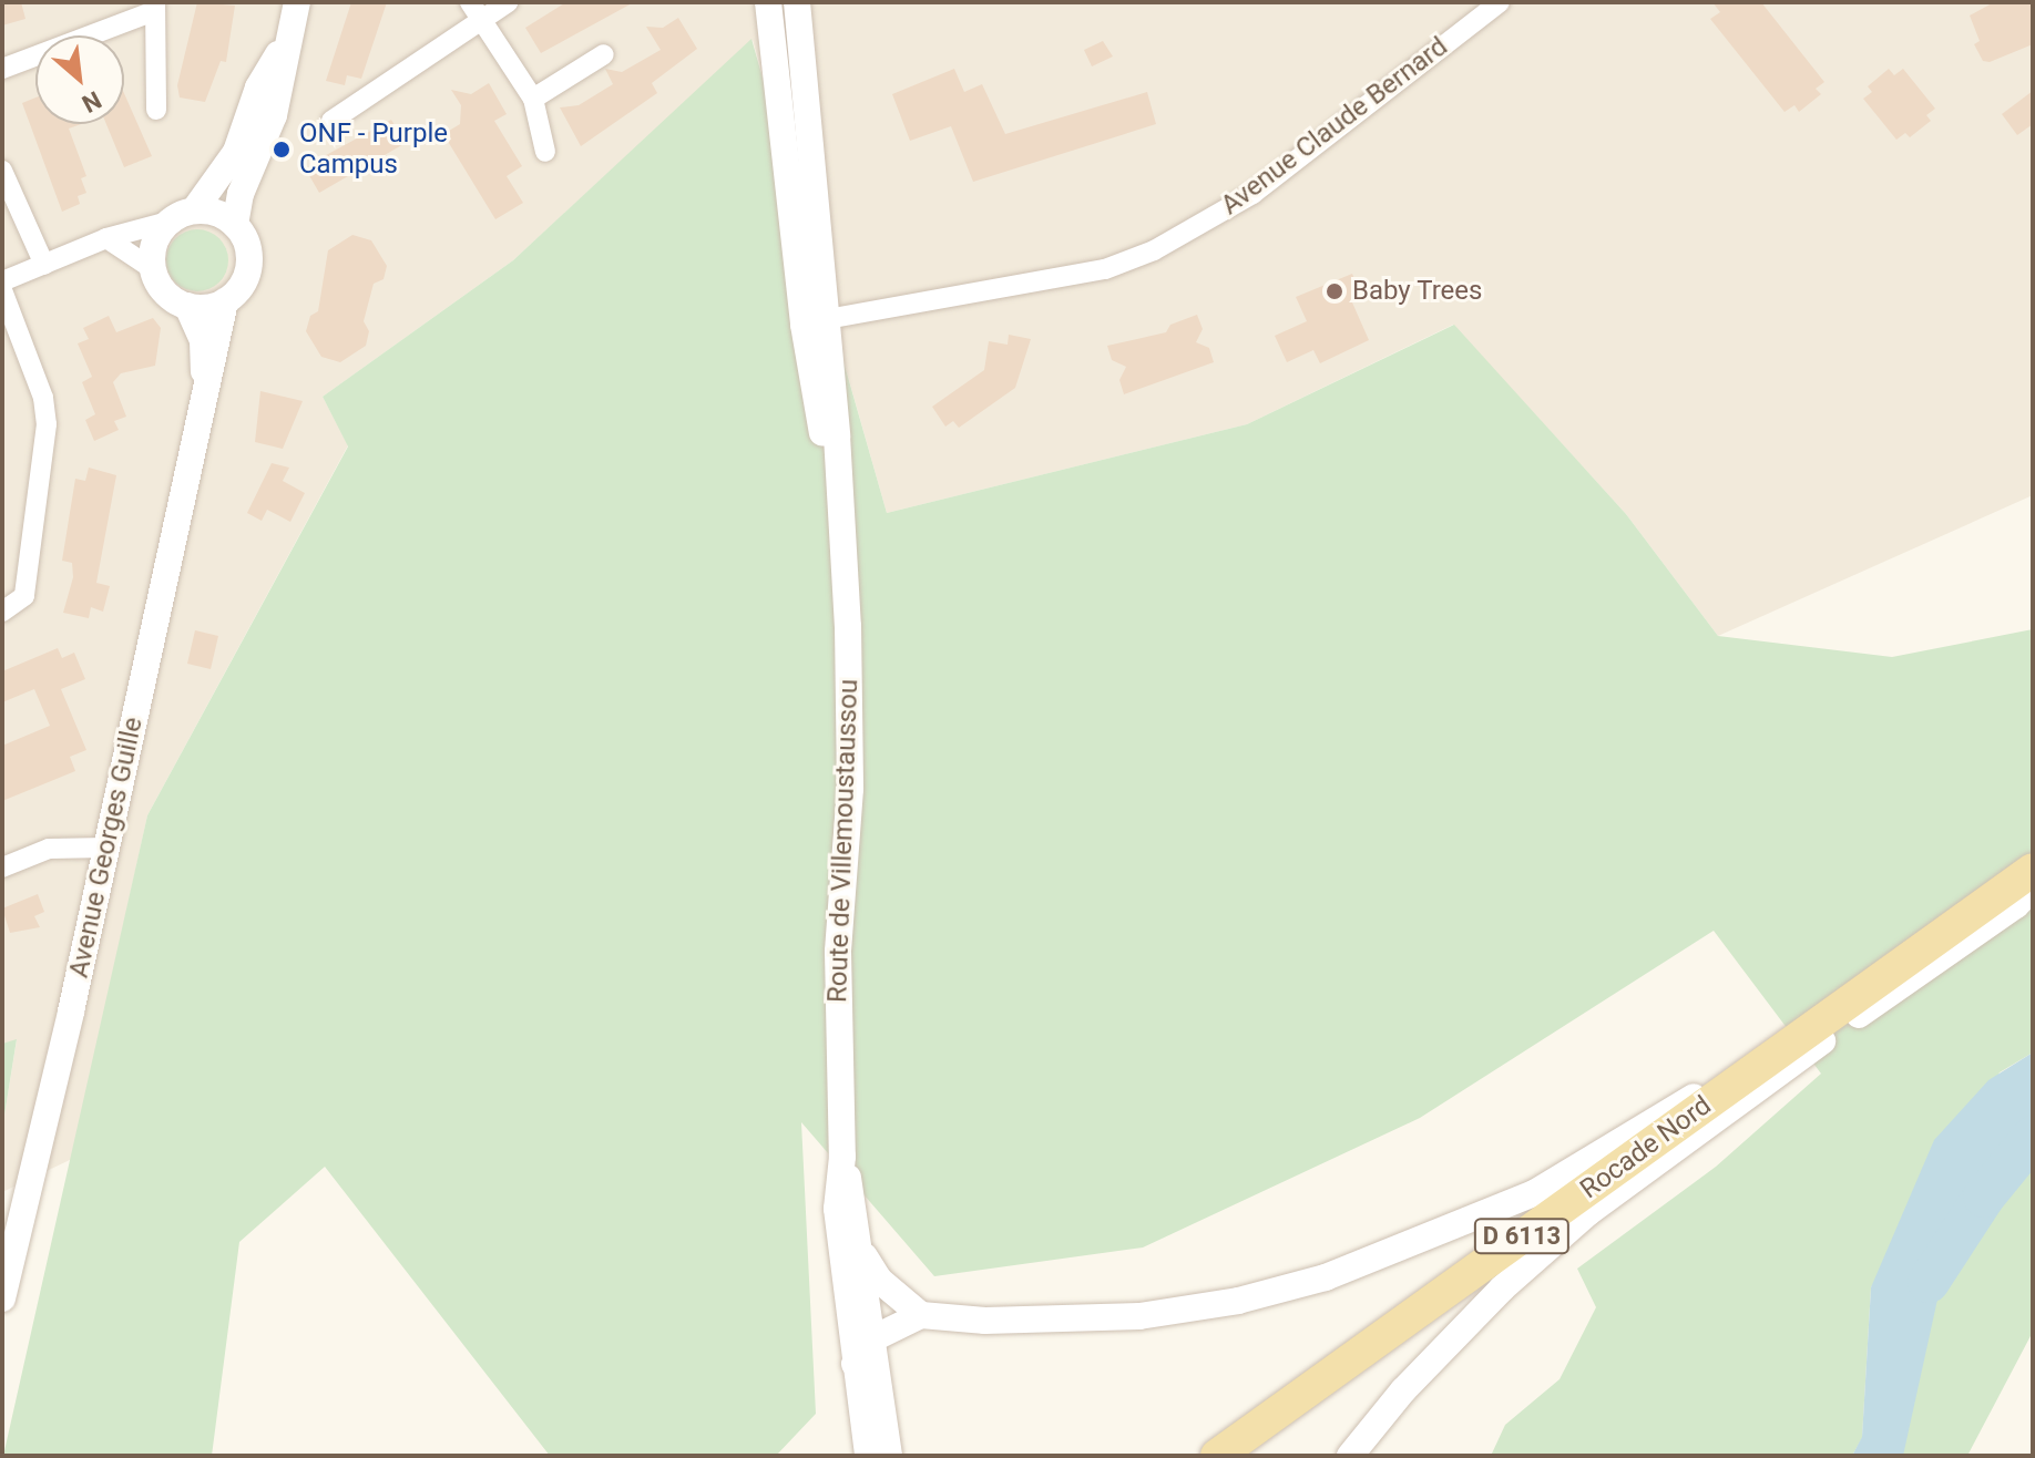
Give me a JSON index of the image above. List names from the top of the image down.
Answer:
{
  "streets": {
    "main road": ["Rocade Nord", "D 6113"],
    "street": ["Avenue Claude Bernard", "Route de Villemoustaussou", "Avenue Georges Guille"]
  },
  "crossings": [
    ["Avenue Claude Bernard", "Route de Villemoustaussou"]
  ],
  "places": ["ONF - Purple Campus", "Baby Trees"],
  "north": "bottom right"
}
